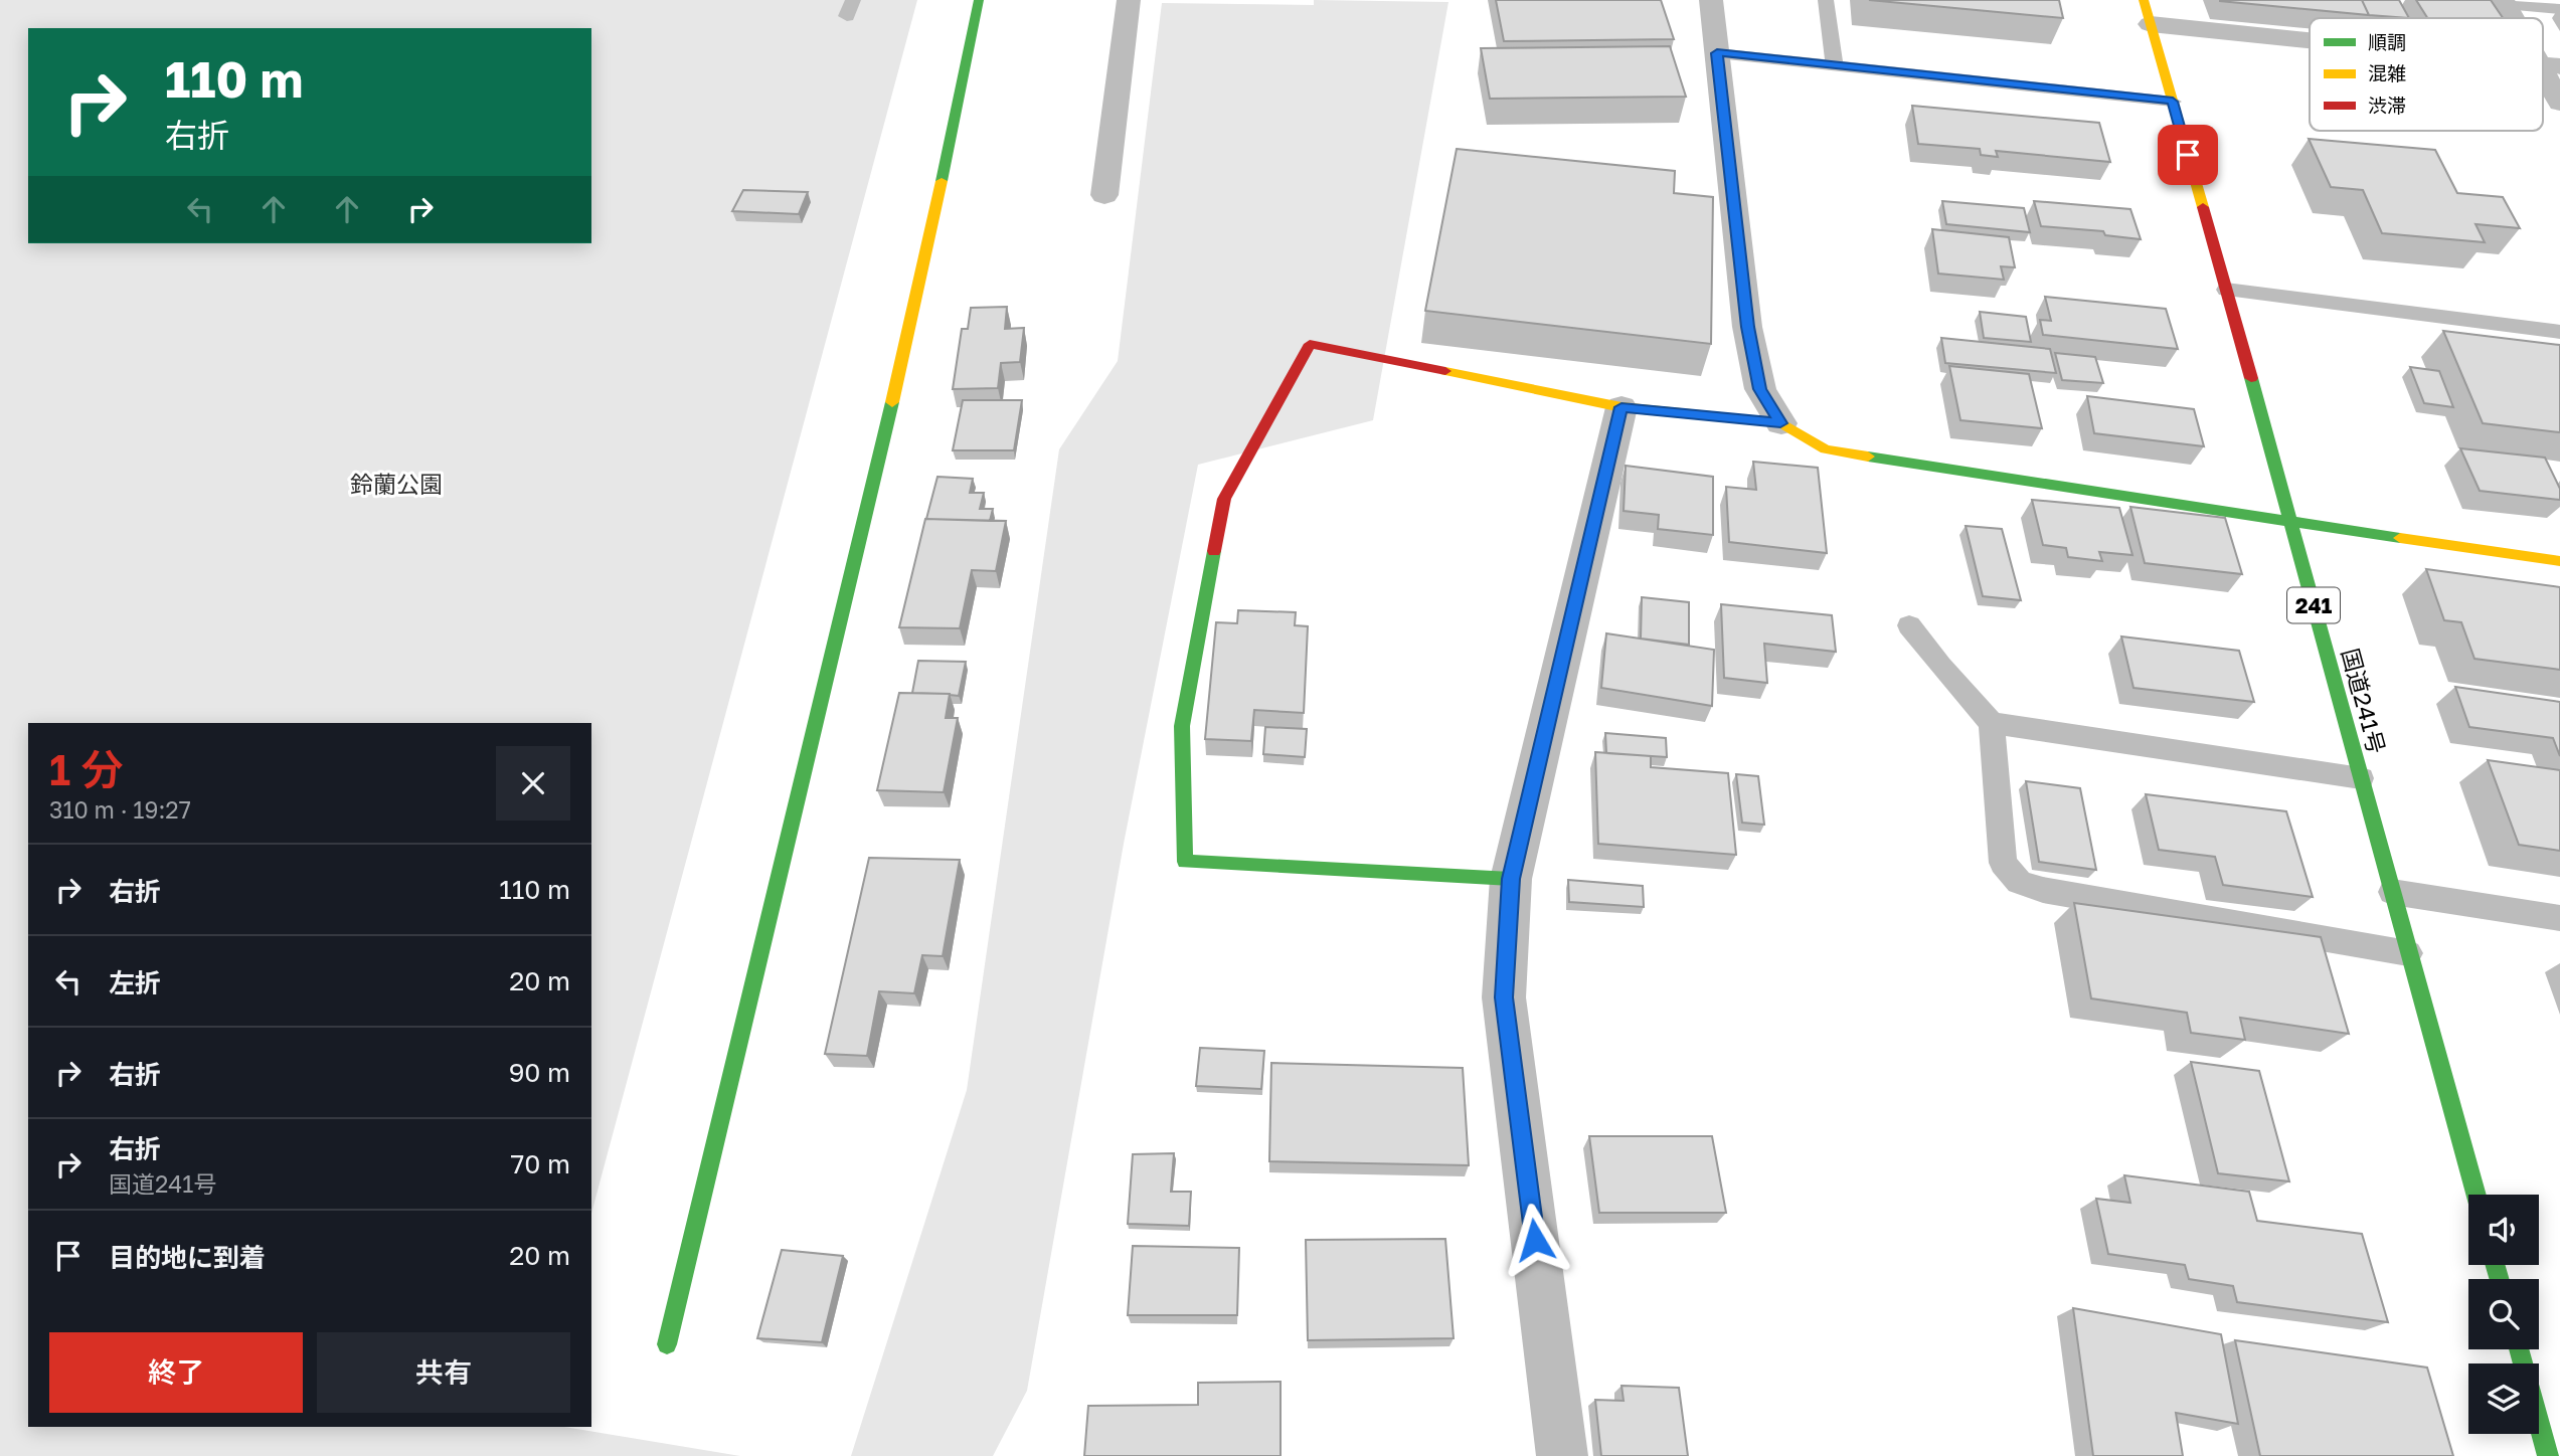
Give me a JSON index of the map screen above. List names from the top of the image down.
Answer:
{
  "streets": {
    "main road": ["241", "国道241号"]
  },
  "parks": ["鈴蘭公園"],
  "legend": ["順調", "混雑", "渋滞"],
  "page": {
    "turn": ["110 m", "右折"],
    "heading": ["1 分", "310 m · 19:27"],
    "list": [
      {
        "name": "右折",
        "value": "110 m"
      },
      {
        "name": "左折",
        "value": "20 m"
      },
      {
        "name": "右折",
        "value": "90 m"
      },
      {
        "name": "右折",
        "note": "国道241号",
        "value": "70 m"
      },
      {
        "name": "目的地に到着",
        "value": "20 m"
      }
    ],
    "buttons": ["終了", "共有"]
  }
}
